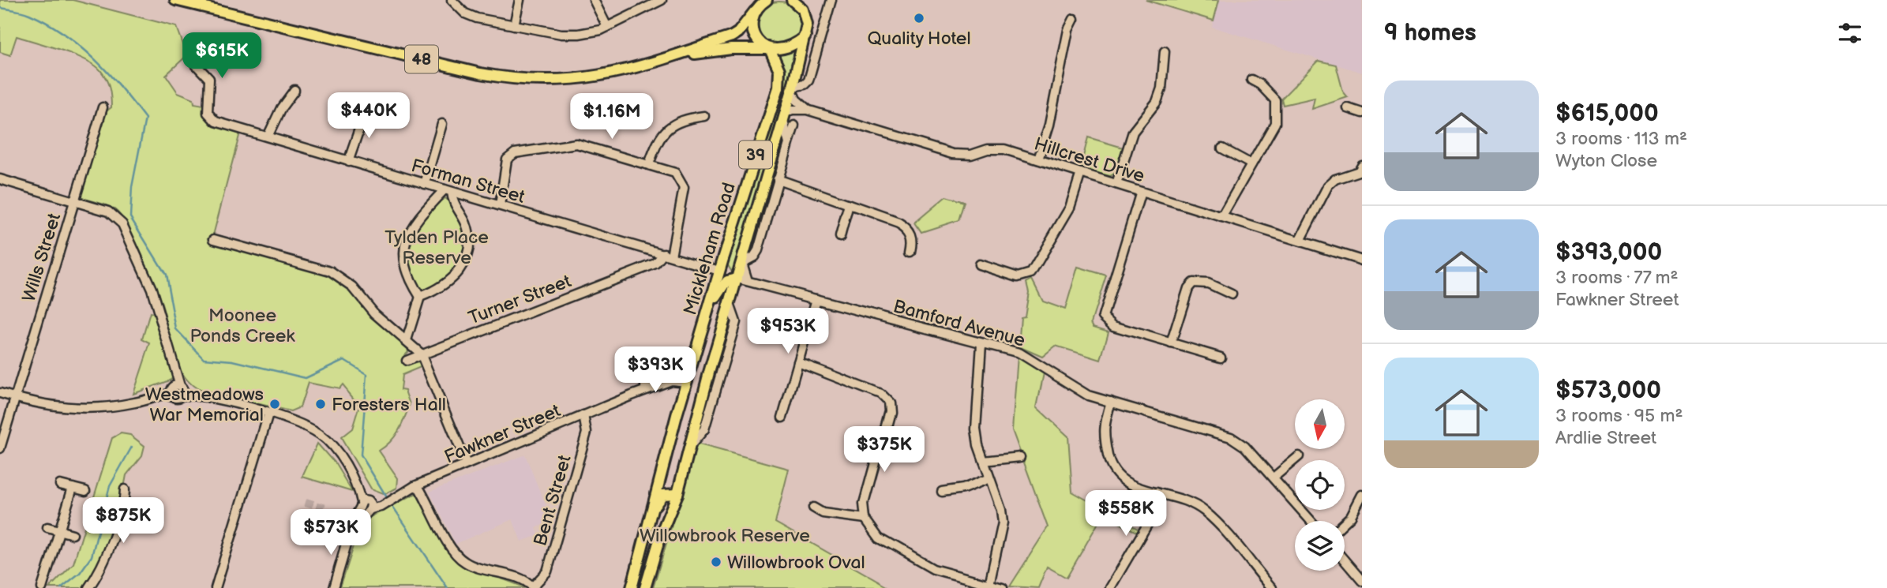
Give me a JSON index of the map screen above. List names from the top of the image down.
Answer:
{
  "streets": {
    "main road": ["48", "39", "Mickleham Road"],
    "street": [
      "Hillcrest Drive",
      "Forman Street",
      "Wills Street",
      "Turner Street",
      "Bamford Avenue",
      "Fawkner Street",
      "Bent Street"
    ]
  },
  "crossings": [
    ["48", "39"],
    ["48", "Mickleham Road"],
    ["39", "Mickleham Road"],
    ["Hillcrest Drive", "Mickleham Road"],
    ["Forman Street", "Mickleham Road"],
    ["Forman Street", "Turner Street"],
    ["Mickleham Road", "Bamford Avenue"],
    ["Mickleham Road", "Fawkner Street"],
    ["Fawkner Street", "Bent Street"]
  ],
  "parks": ["Tylden Place Reserve", "Moonee Ponds Creek", "Willowbrook Reserve"],
  "places": [
    "Quality Hotel",
    "Westmeadows War Memorial",
    "Foresters Hall",
    "Willowbrook Oval"
  ],
  "north": "bottom",
  "page": {
    "heading": "9 homes",
    "price": [
      "$615K",
      "$440K",
      "$1.16M",
      "$953K",
      "$393K",
      "$375K",
      "$558K",
      "$875K",
      "$573K"
    ],
    "list": [
      {
        "name": "$615,000",
        "note": "3 rooms · 113 m² · Wyton Close"
      },
      {
        "name": "$393,000",
        "note": "3 rooms · 77 m² · Fawkner Street"
      },
      {
        "name": "$573,000",
        "note": "3 rooms · 95 m² · Ardlie Street"
      }
    ]
  }
}
